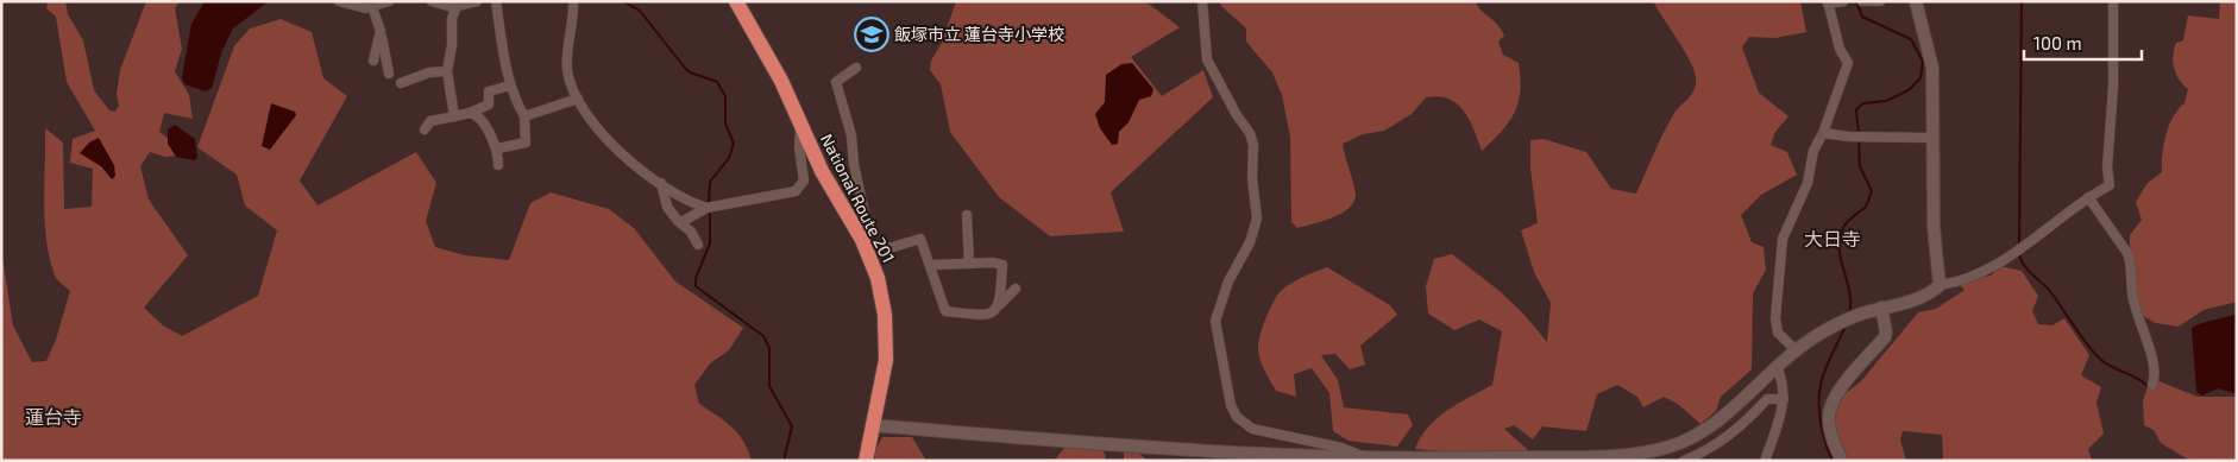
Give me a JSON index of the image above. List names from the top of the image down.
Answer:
{
  "streets": {
    "highway": ["National Route 201"]
  },
  "districts": ["大日寺", "蓮台寺"],
  "places": {
    "school or university": ["飯塚市立 蓮台寺小学校"]
  },
  "scale_bar": "100 m"
}
